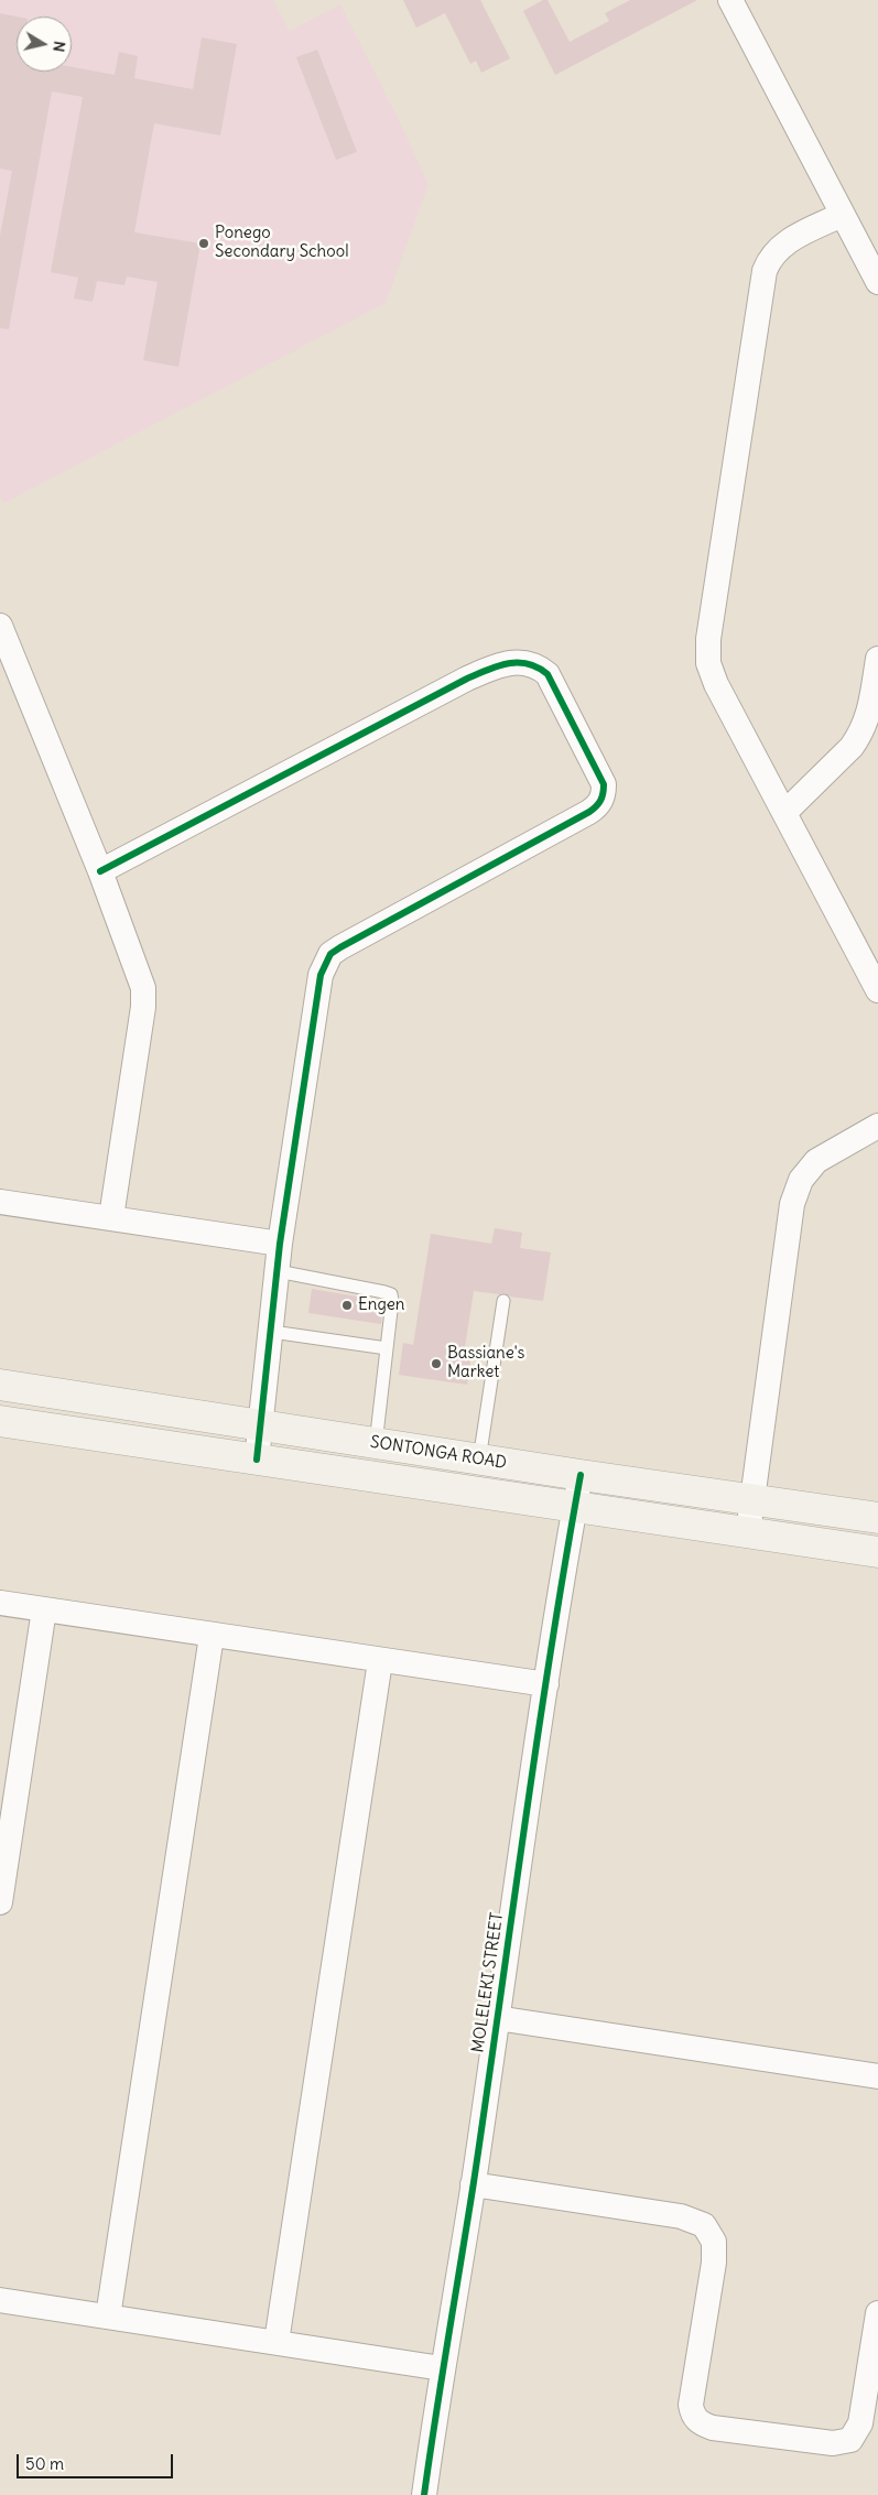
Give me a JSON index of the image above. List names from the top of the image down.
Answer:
{
  "streets": {
    "main road": ["SONTONGA ROAD"],
    "street": ["MOLELEKI STREET"]
  },
  "crossings": [
    ["SONTONGA ROAD", "MOLELEKI STREET"]
  ],
  "places": ["Ponego Secondary School", "Engen", "Bassiane's Market"],
  "scale_bar": "50 m",
  "north": "right"
}
